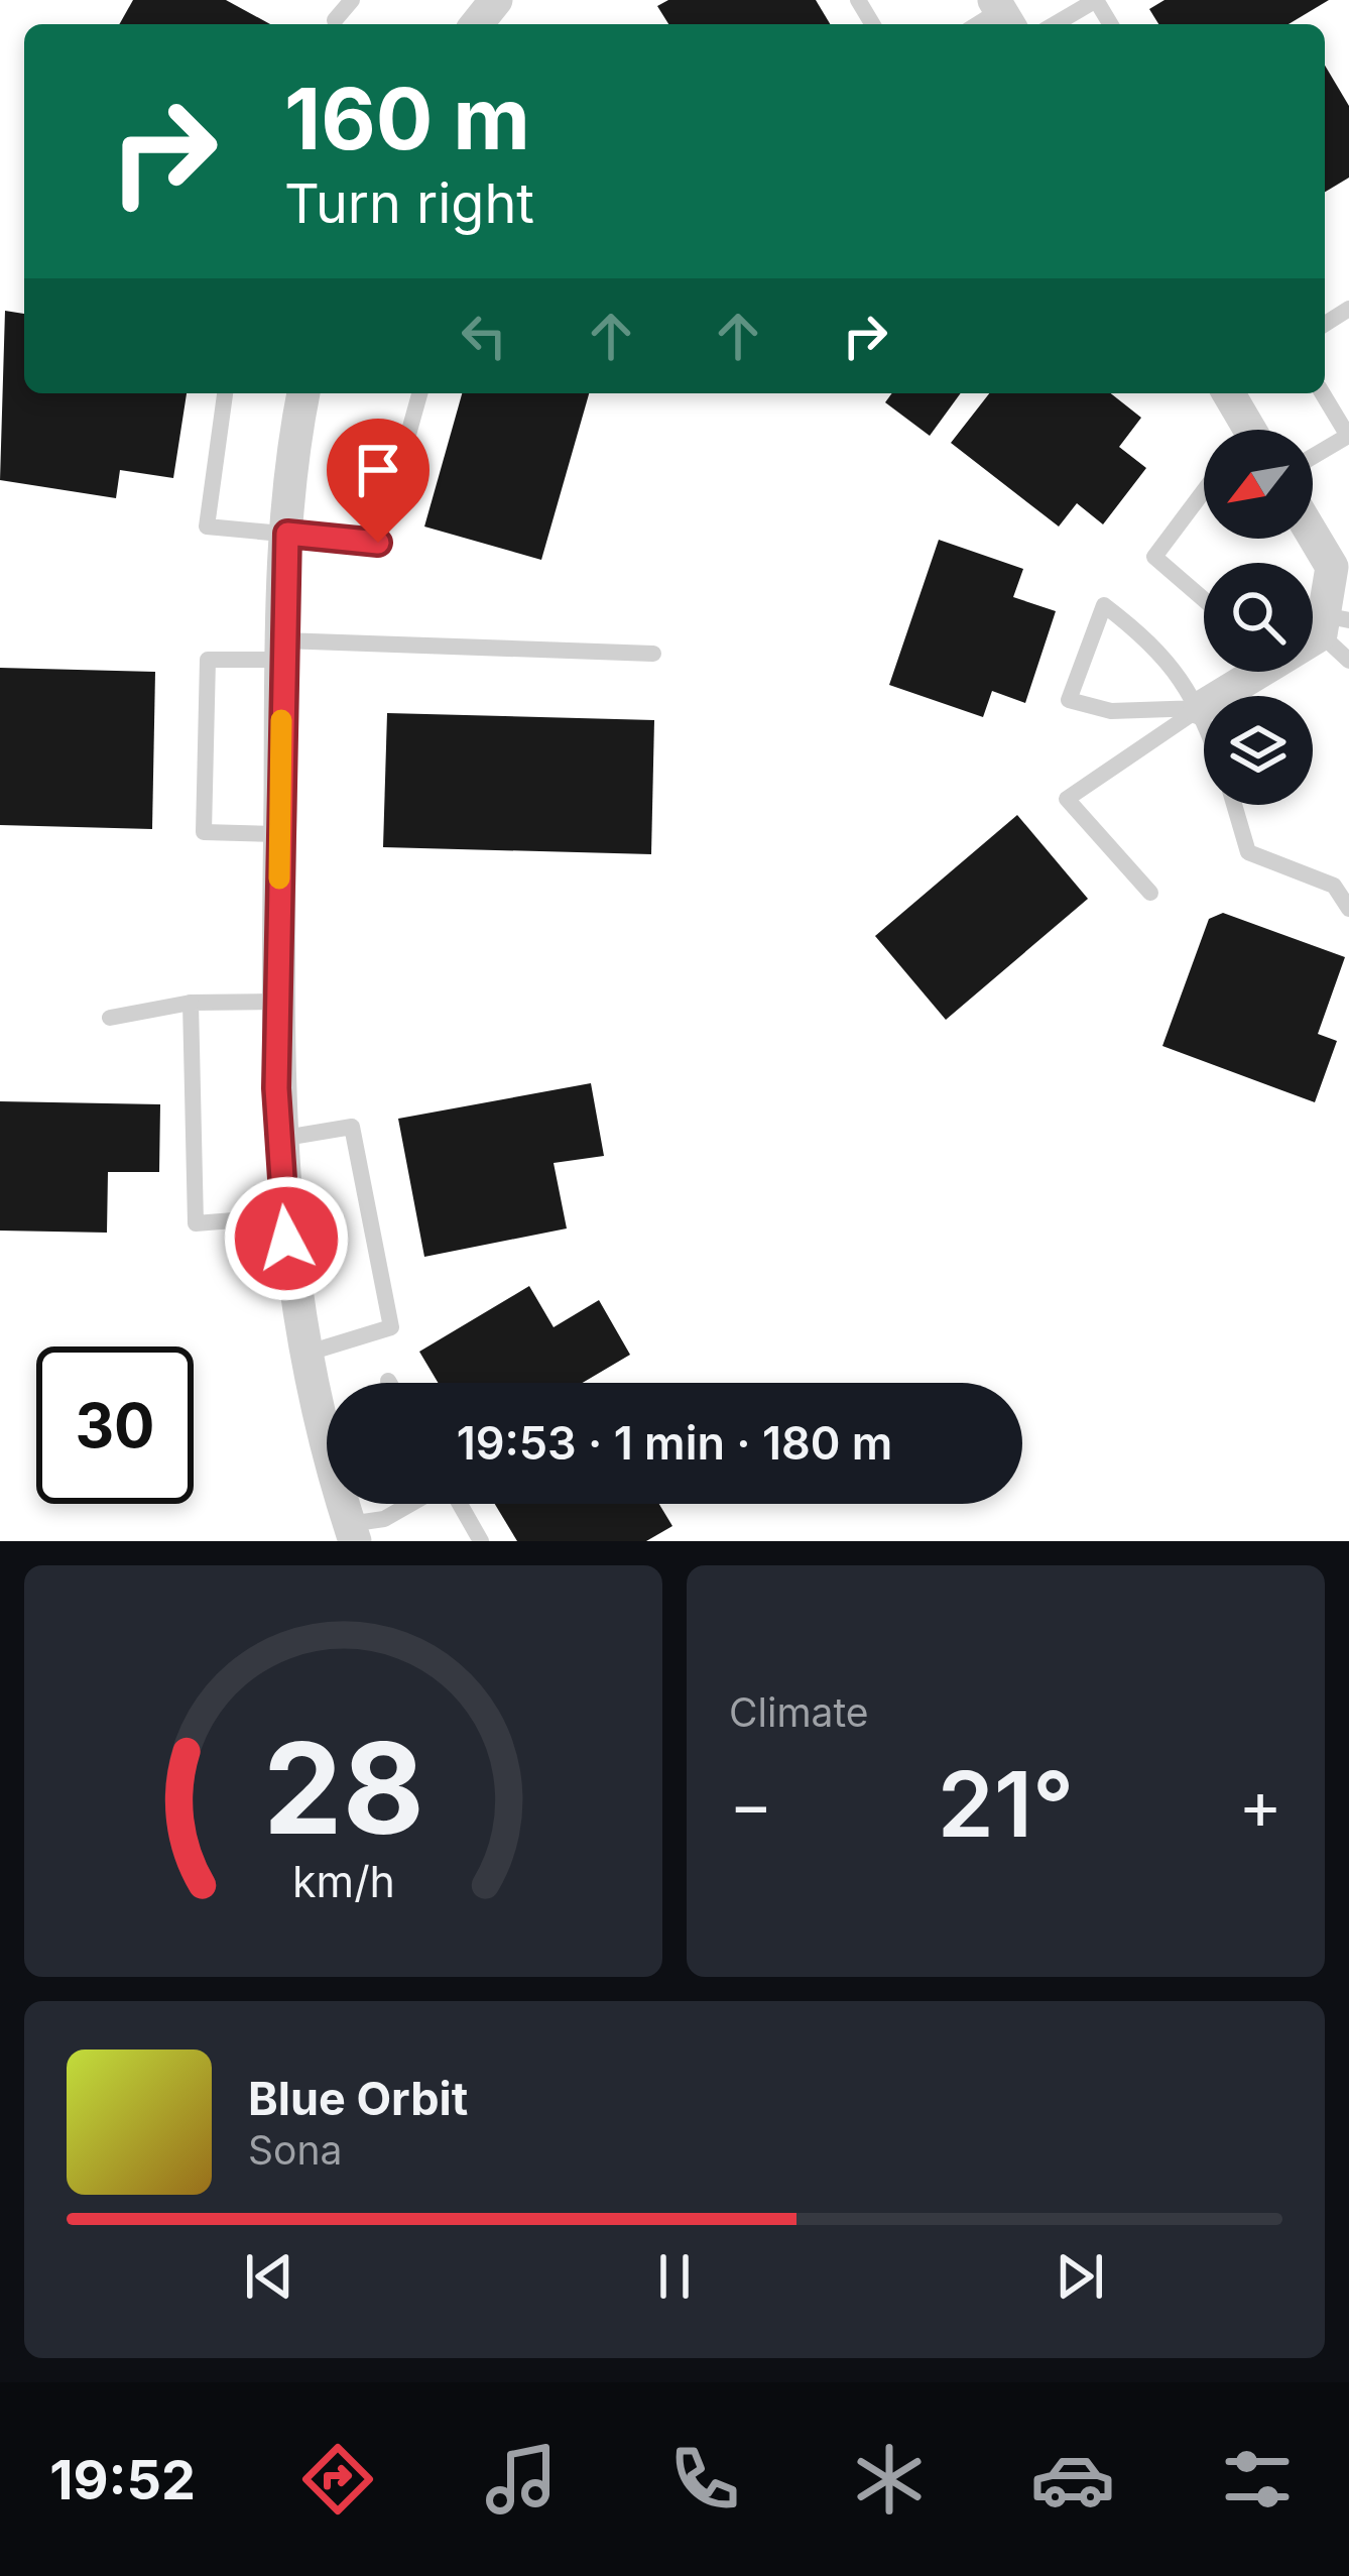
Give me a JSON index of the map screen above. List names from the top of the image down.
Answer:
{
  "north": "bottom left",
  "page": {
    "turn": ["160 m", "Turn right"],
    "limit": "30",
    "trip": "19:53 · 1 min · 180 m",
    "tile": "Climate",
    "heat": ["−", "21°", "+"],
    "song": ["Blue Orbit", "Sona"],
    "tabs": "19:52",
    "gauge": ["28", "km/h"]
  }
}
